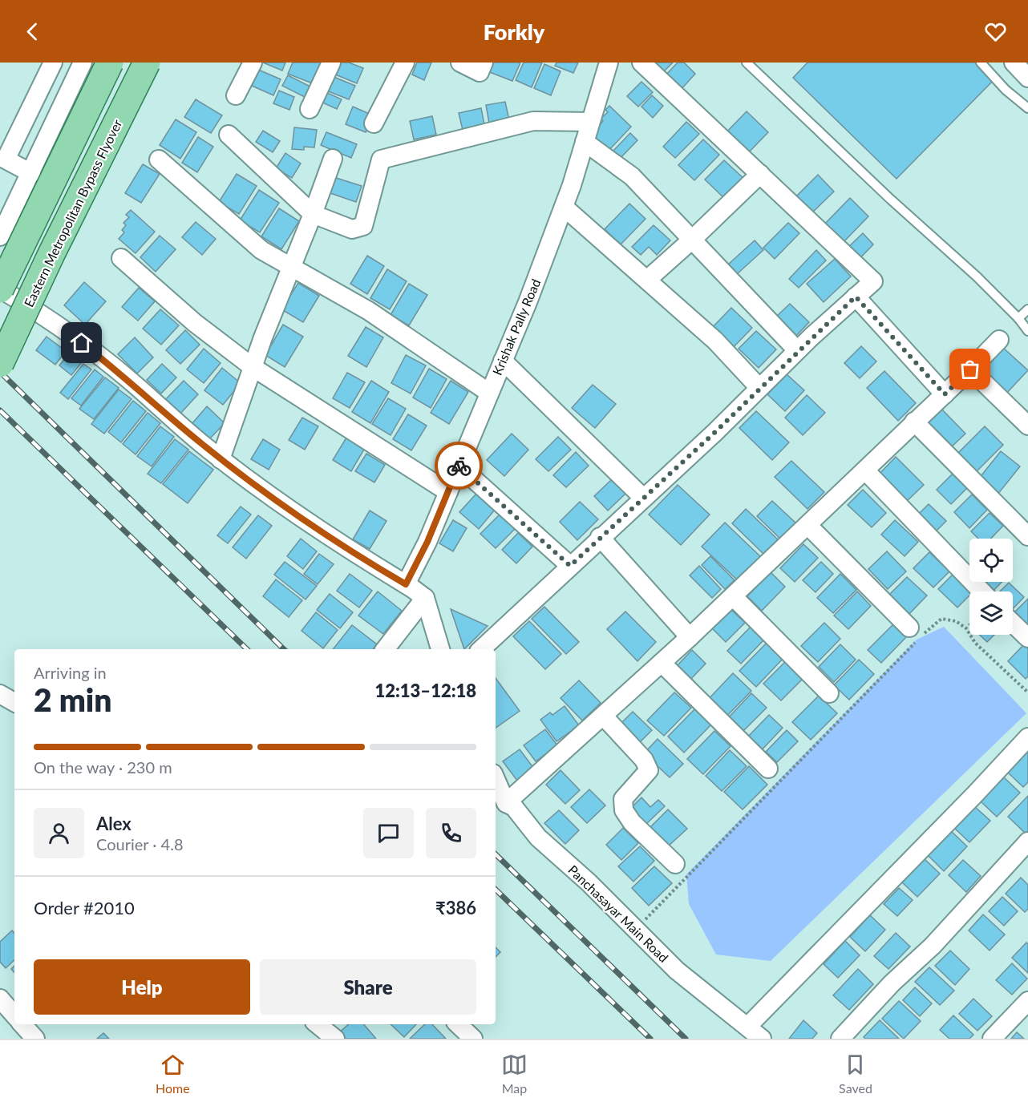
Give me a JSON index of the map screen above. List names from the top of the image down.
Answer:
{
  "streets": {
    "main road": ["Eastern Metropolitan Bypass Flyover"],
    "street": ["Krishak Pally Road", "Panchasayar Main Road"]
  },
  "page": {
    "header": "Forkly",
    "heading": ["2 min", "Arriving in", "12:13–12:18"],
    "panel": [
      "Alex",
      "Courier · 4.8",
      "Order #2010",
      "₹386"
    ],
    "bar": "On the way · 230 m",
    "buttons": ["Help", "Share"],
    "tabs": ["Home", "Map", "Saved"]
  }
}
